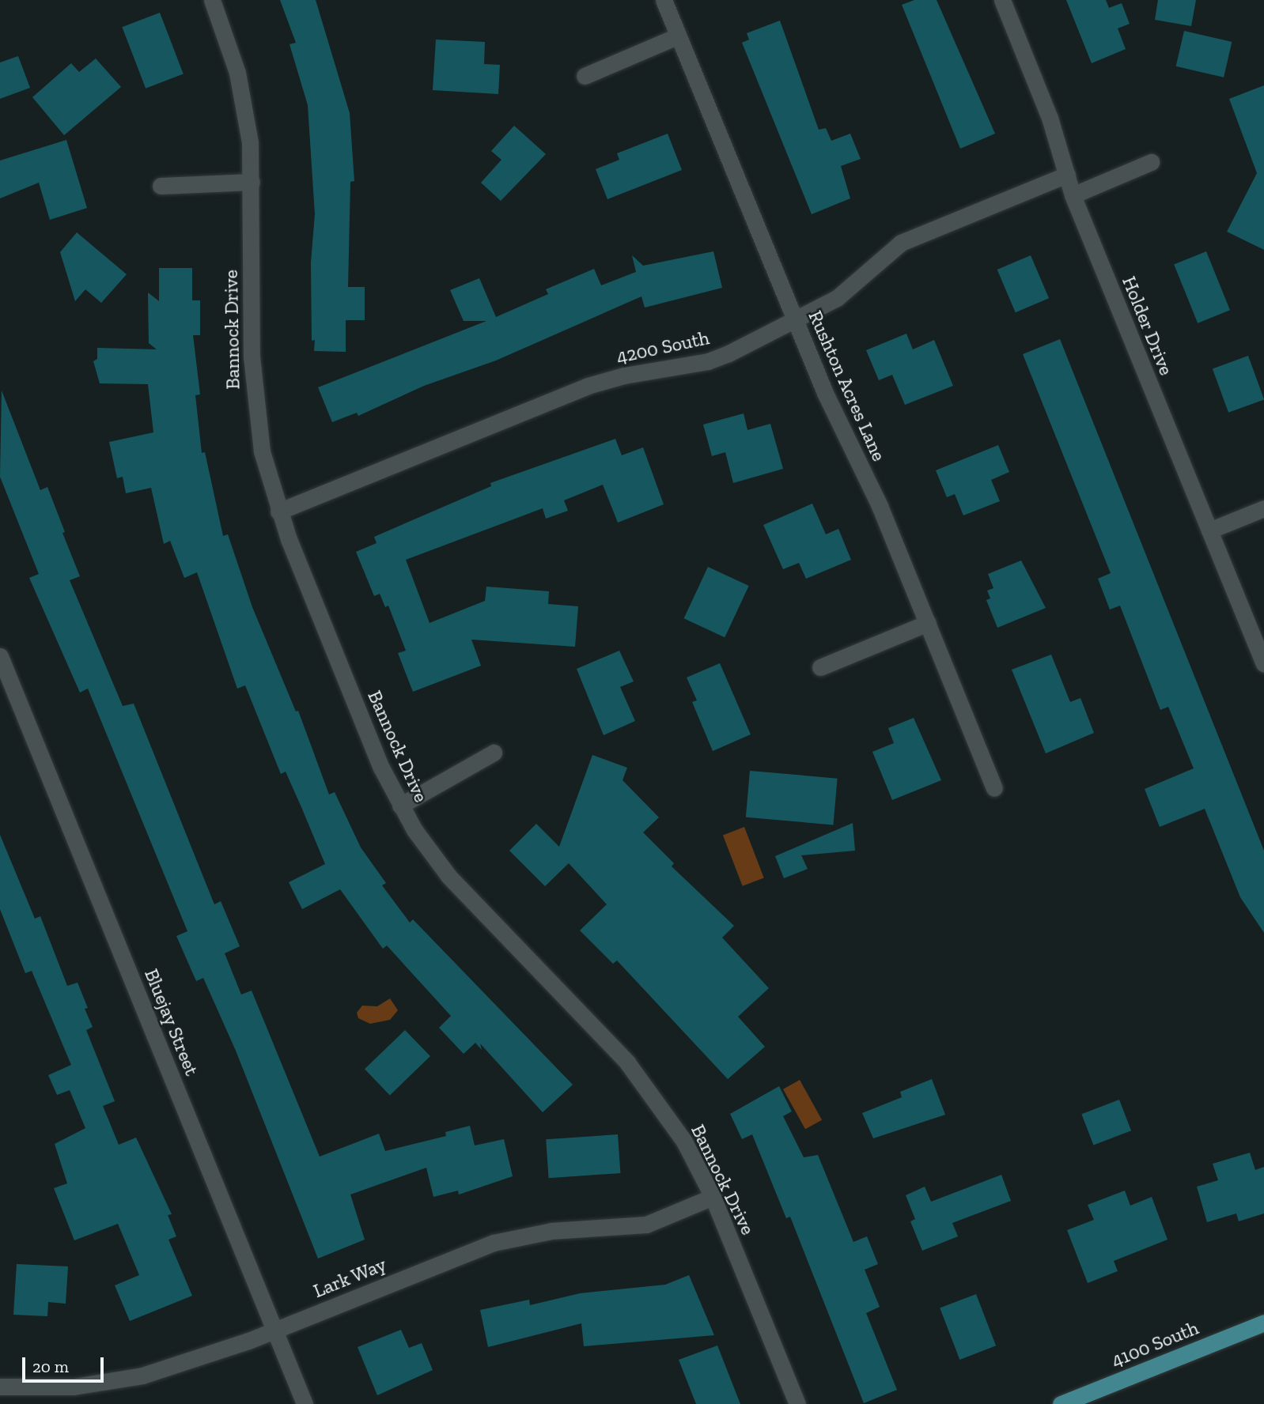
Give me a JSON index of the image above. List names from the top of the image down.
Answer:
{
  "streets": {
    "main road": ["4100 South"],
    "street": [
      "Holder Drive",
      "Bannock Drive",
      "4200 South",
      "Rushton Acres Lane",
      "Bluejay Street",
      "Lark Way"
    ]
  },
  "crossings": [
    ["Holder Drive", "4200 South"],
    ["Bannock Drive", "4200 South"],
    ["Bannock Drive", "Lark Way"],
    ["4200 South", "Rushton Acres Lane"],
    ["Bluejay Street", "Lark Way"]
  ],
  "scale_bar": "20 m"
}
